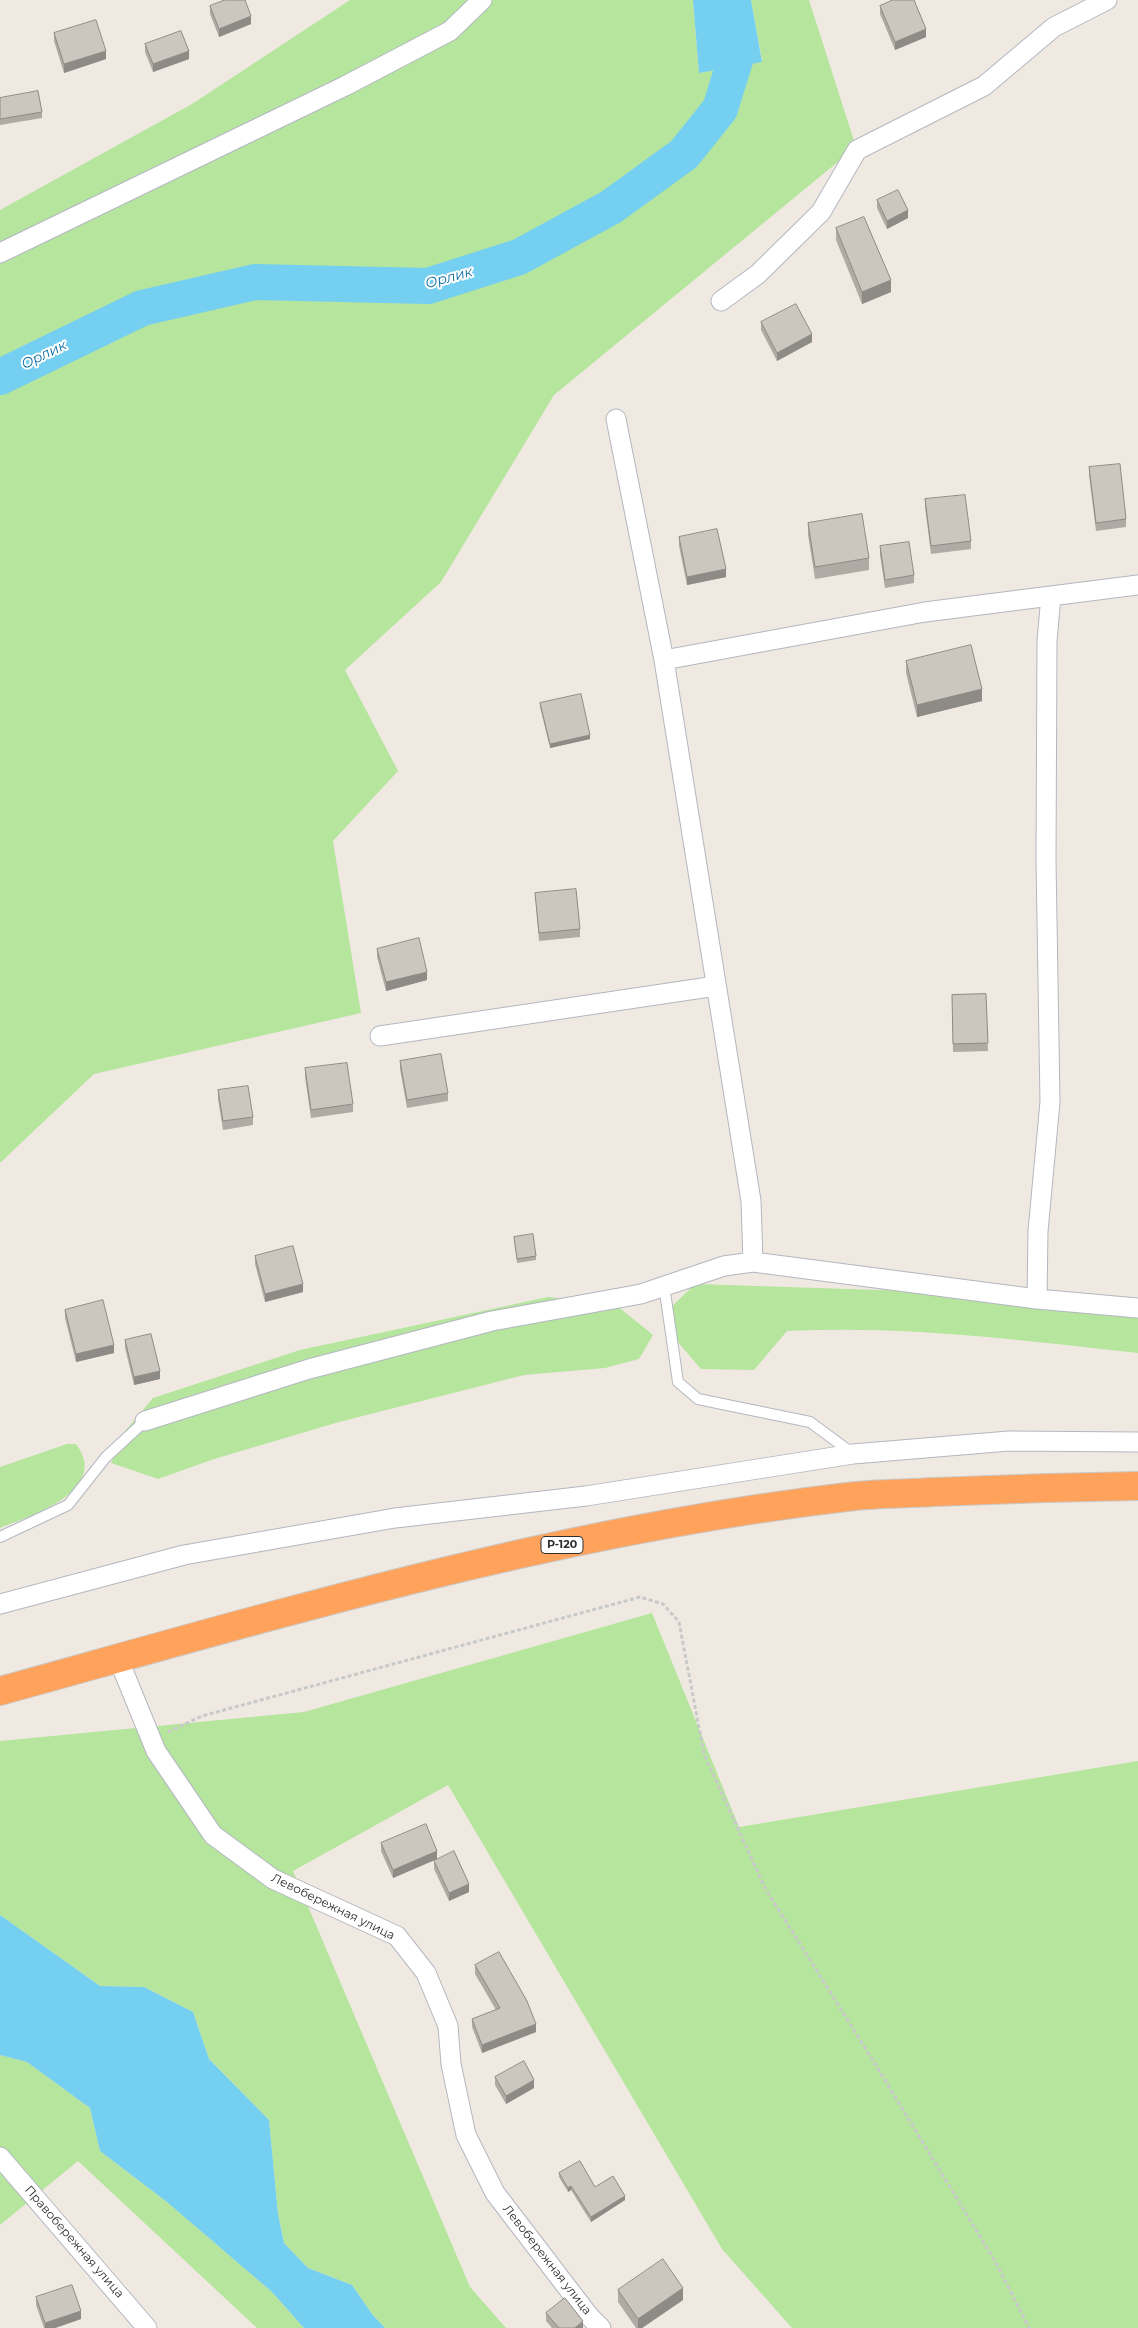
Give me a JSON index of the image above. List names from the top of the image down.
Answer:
{
  "streets": {
    "highway": ["Р-120"],
    "street": ["Левобережная улица", "Правобережная улица"]
  },
  "crossings": [
    ["Р-120", "Левобережная улица"]
  ],
  "water": ["Орлик"]
}
